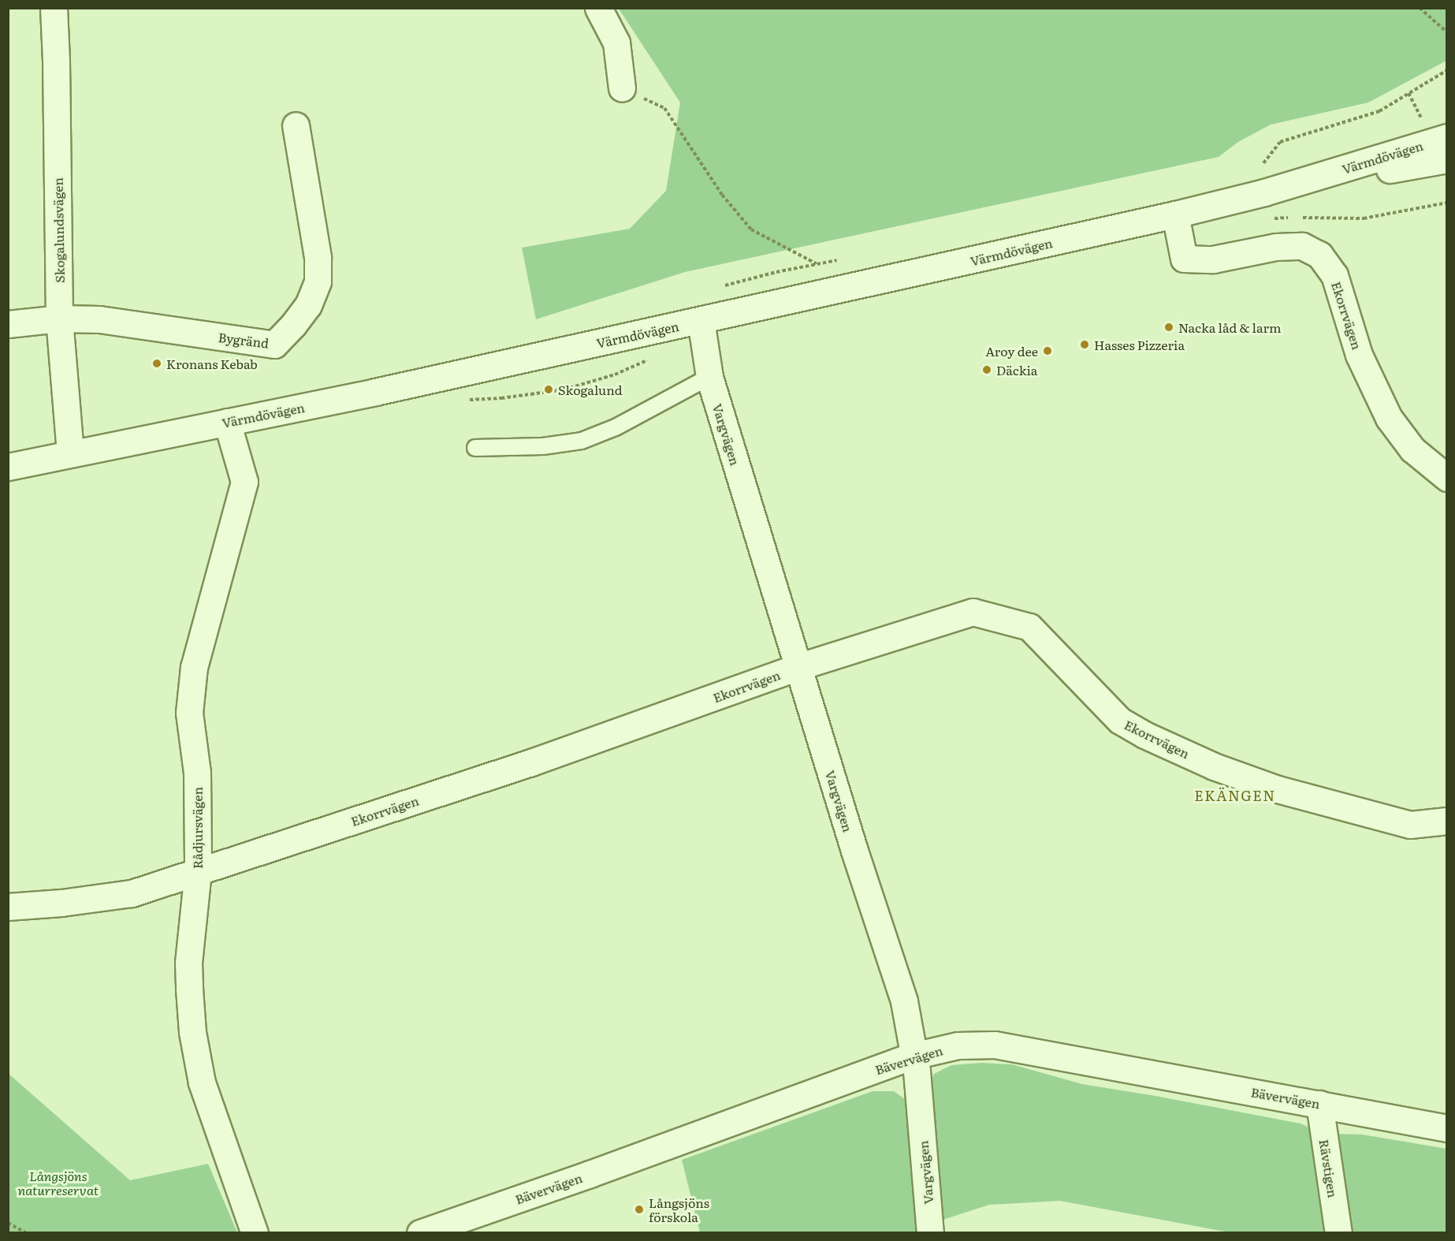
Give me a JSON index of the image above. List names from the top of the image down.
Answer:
{
  "streets": {
    "street": [
      "Värmdövägen",
      "Skogalundsvägen",
      "Ekorrvägen",
      "Bygränd",
      "Vargvägen",
      "Rådjursvägen",
      "Bävervägen",
      "Rävstigen"
    ]
  },
  "crossings": [
    ["Värmdövägen", "Skogalundsvägen"],
    ["Värmdövägen", "Ekorrvägen"],
    ["Värmdövägen", "Vargvägen"],
    ["Värmdövägen", "Rådjursvägen"],
    ["Skogalundsvägen", "Bygränd"],
    ["Ekorrvägen", "Vargvägen"],
    ["Ekorrvägen", "Rådjursvägen"],
    ["Vargvägen", "Bävervägen"],
    ["Bävervägen", "Rävstigen"]
  ],
  "districts": ["EKÄNGEN"],
  "parks": ["Långsjöns naturreservat"],
  "places": [
    "Nacka låd & larm",
    "Hasses Pizzeria",
    "Aroy dee",
    "Kronans Kebab",
    "Däckia",
    "Skogalund",
    "Långsjöns förskola"
  ]
}
